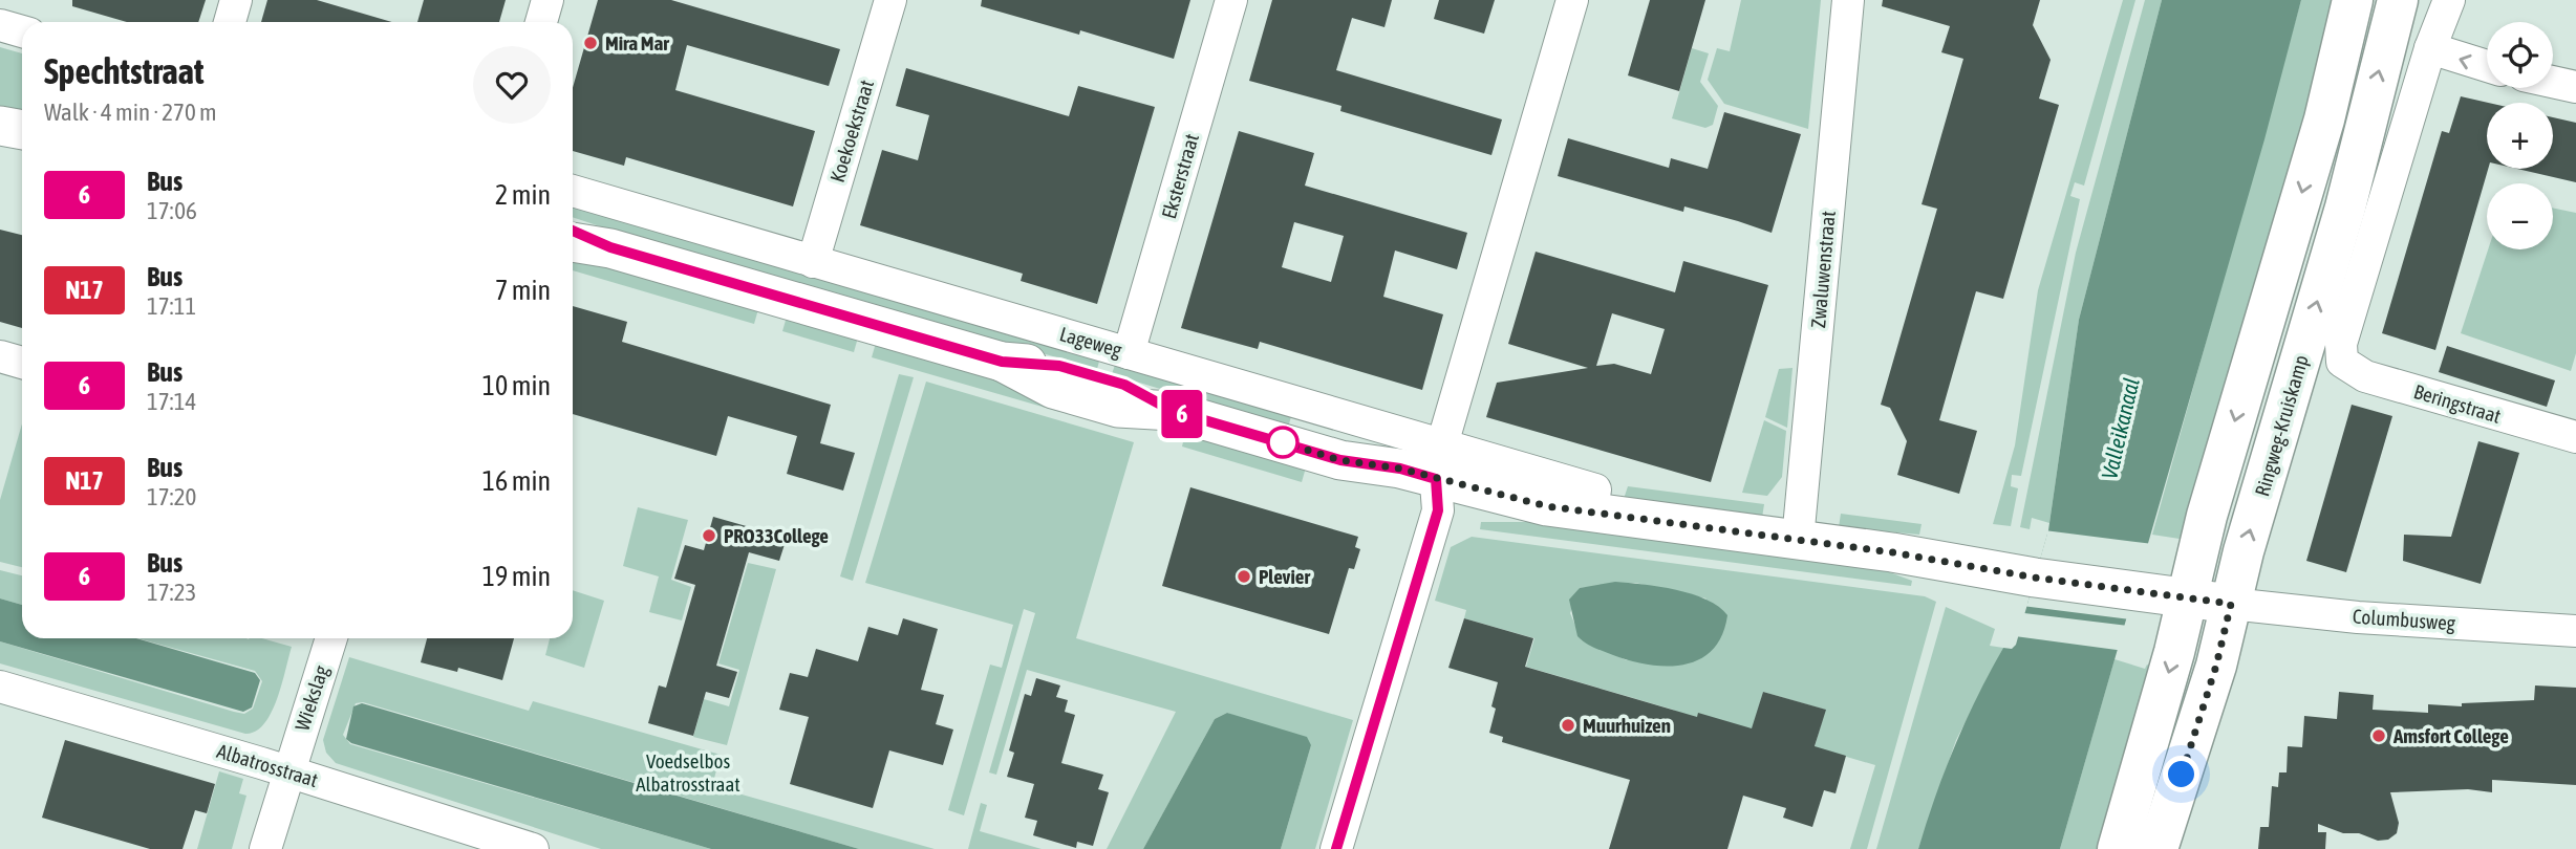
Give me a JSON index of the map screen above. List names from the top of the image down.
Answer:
{
  "streets": {
    "main road": ["Ringweg-Kruiskamp"],
    "street": [
      "Koekoekstraat",
      "Eksterstraat",
      "Zwaluwenstraat",
      "Lageweg",
      "Beringstraat",
      "Columbusweg",
      "Wiekslag",
      "Albatrosstraat"
    ]
  },
  "crossings": [
    ["Koekoekstraat", "Lageweg"],
    ["Eksterstraat", "Lageweg"],
    ["Zwaluwenstraat", "Lageweg"],
    ["Lageweg", "Ringweg-Kruiskamp"],
    ["Lageweg", "Columbusweg"],
    ["Beringstraat", "Ringweg-Kruiskamp"],
    ["Ringweg-Kruiskamp", "Columbusweg"],
    ["Wiekslag", "Albatrosstraat"]
  ],
  "water": ["Valleikanaal"],
  "parks": ["Voedselbos Albatrosstraat"],
  "places": [
    "Mira Mar",
    "PRO33College",
    "Plevier",
    "Muurhuizen",
    "Amsfort College"
  ],
  "lines": ["bus line 6"],
  "page": {
    "on_map": "6",
    "map_buttons": ["+", "−"],
    "heading": ["Spechtstraat", "Walk · 4 min · 270 m"],
    "list": [
      {
        "mark": "6",
        "name": "Bus",
        "note": "17:06",
        "value": "2 min"
      },
      {
        "mark": "N17",
        "name": "Bus",
        "note": "17:11",
        "value": "7 min"
      },
      {
        "mark": "6",
        "name": "Bus",
        "note": "17:14",
        "value": "10 min"
      },
      {
        "mark": "N17",
        "name": "Bus",
        "note": "17:20",
        "value": "16 min"
      },
      {
        "mark": "6",
        "name": "Bus",
        "note": "17:23",
        "value": "19 min"
      }
    ]
  }
}
